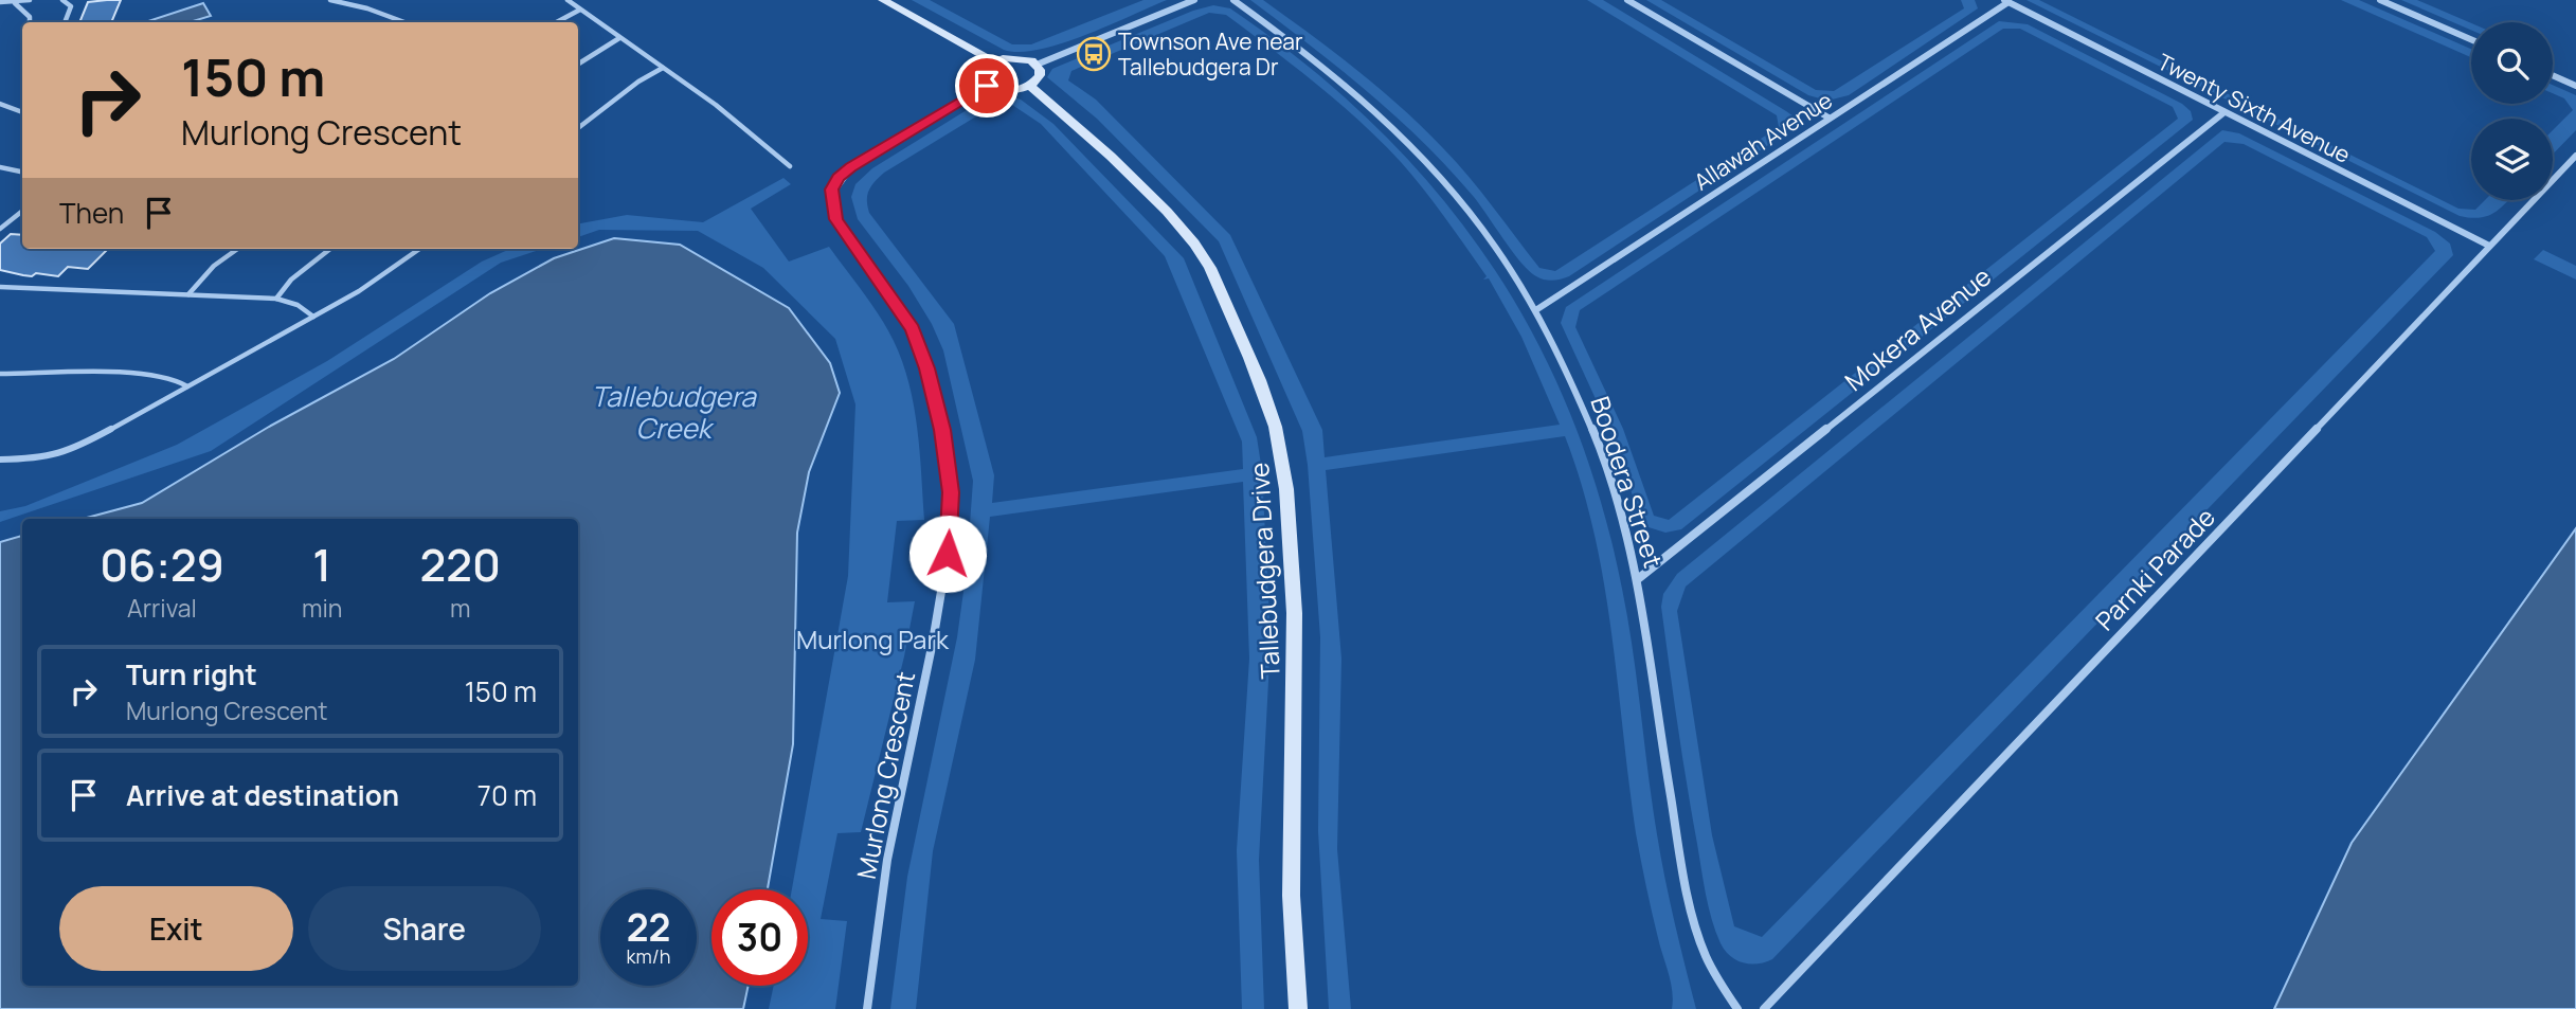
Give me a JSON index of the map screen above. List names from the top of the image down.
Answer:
{
  "streets": {
    "street": [
      "Twenty Sixth Avenue",
      "Allawah Avenue",
      "Mokera Avenue",
      "Boodera Street",
      "Parnki Parade",
      "Tallebudgera Drive",
      "Murlong Crescent"
    ]
  },
  "crossings": [
    ["Twenty Sixth Avenue", "Allawah Avenue"],
    ["Twenty Sixth Avenue", "Mokera Avenue"],
    ["Twenty Sixth Avenue", "Parnki Parade"],
    ["Allawah Avenue", "Boodera Street"],
    ["Mokera Avenue", "Boodera Street"]
  ],
  "water": ["Tallebudgera Creek"],
  "parks": ["Murlong Park"],
  "places": {
    "bus stop": ["Townson Ave near Tallebudgera Dr"]
  },
  "page": {
    "turn": ["150 m", "Murlong Crescent"],
    "then": "Then",
    "eta": [
      "06:29",
      "Arrival",
      "1",
      "min",
      "220",
      "m"
    ],
    "list": [
      {
        "name": "Turn right",
        "note": "Murlong Crescent",
        "value": "150 m"
      },
      {
        "name": "Arrive at destination",
        "value": "70 m"
      }
    ],
    "buttons": ["Exit", "Share"],
    "speed": "22 km/h",
    "limit": "30"
  }
}
